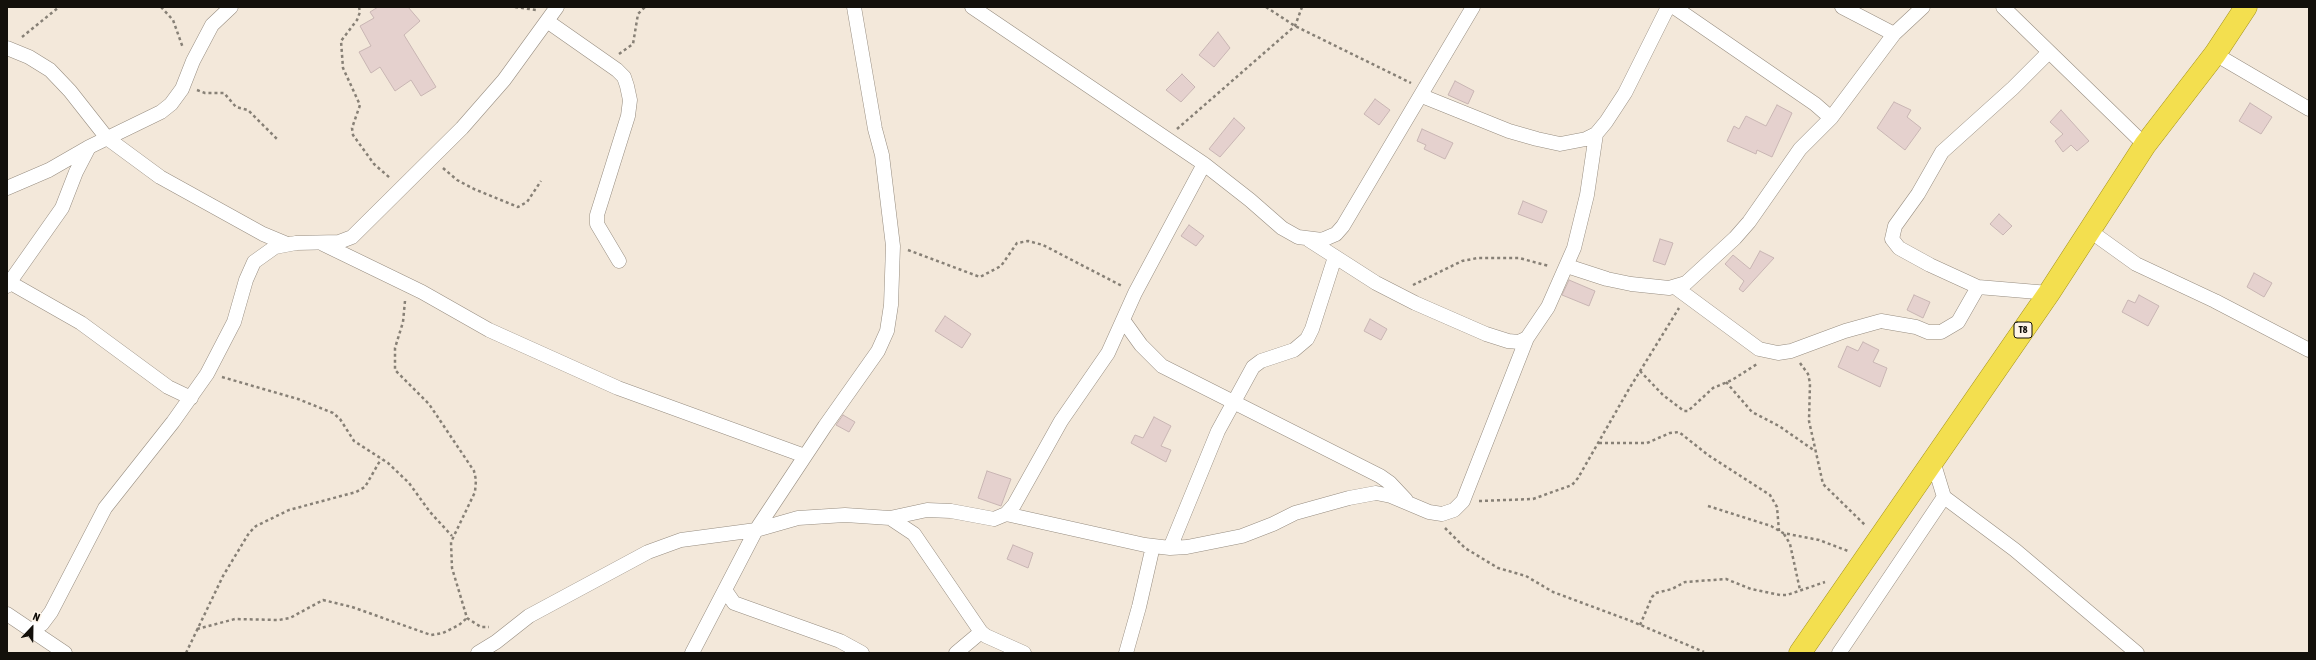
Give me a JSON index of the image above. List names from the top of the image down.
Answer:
{
  "streets": {
    "highway": ["T8"]
  },
  "north": "top"
}
